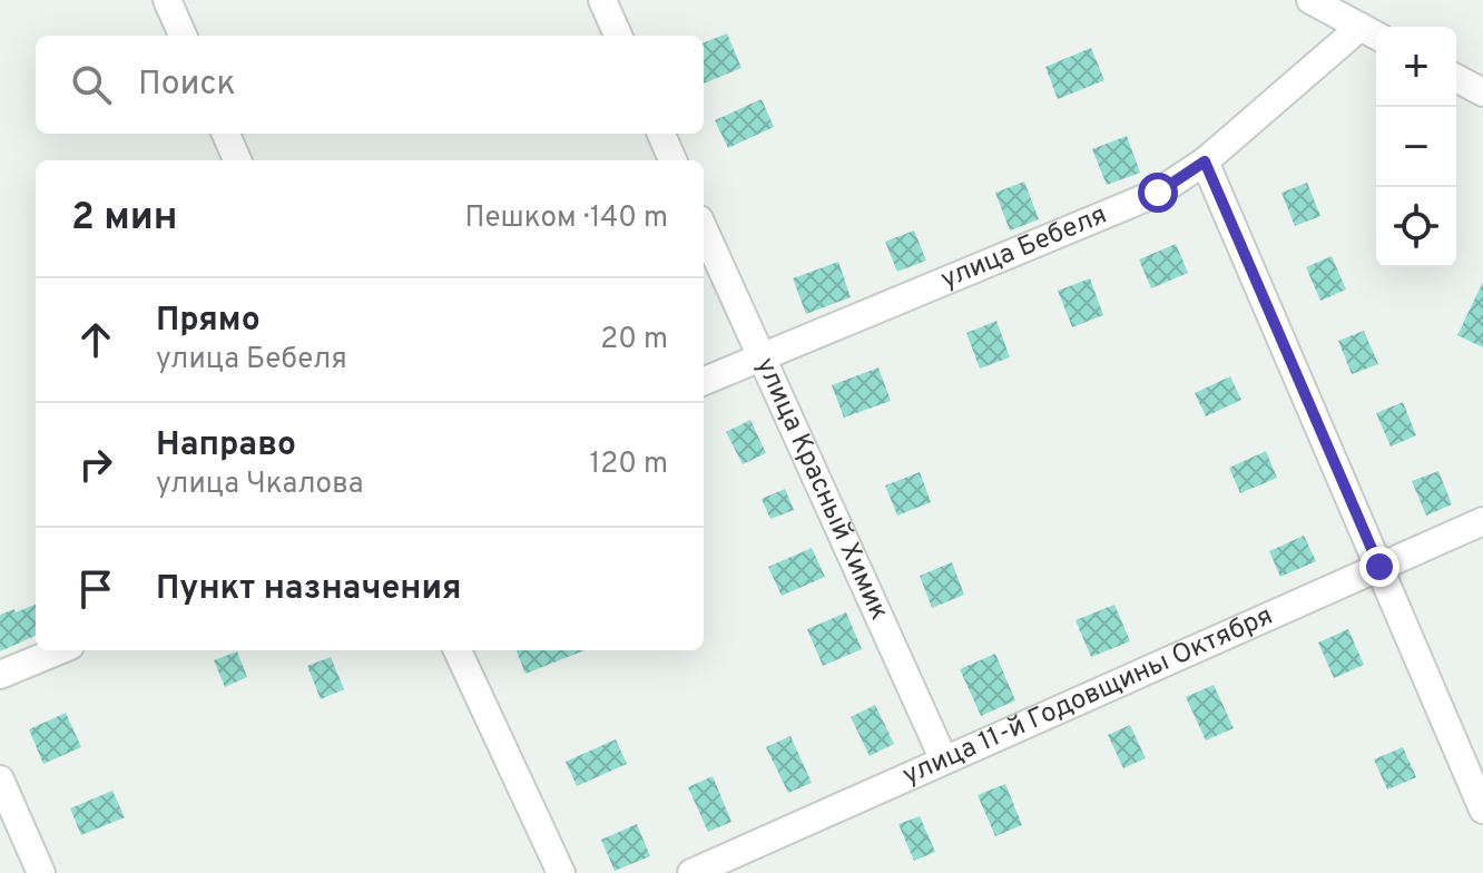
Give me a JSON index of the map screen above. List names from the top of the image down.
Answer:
{
  "streets": {
    "street": ["улица Бебеля", "улица Красный Химик", "улица 11-й Годовщины Октября"]
  },
  "crossings": [
    ["улица Бебеля", "улица Красный Химик"],
    ["улица Красный Химик", "улица 11-й Годовщины Октября"]
  ],
  "page": {
    "map_buttons": ["+", "−"],
    "search": "Поиск",
    "heading": ["2 мин", "Пешком · 140 m"],
    "list": [
      ["Прямо", "улица Бебеля", "20 m"],
      ["Направо", "улица Чкалова", "120 m"],
      "Пункт назначения"
    ]
  }
}
